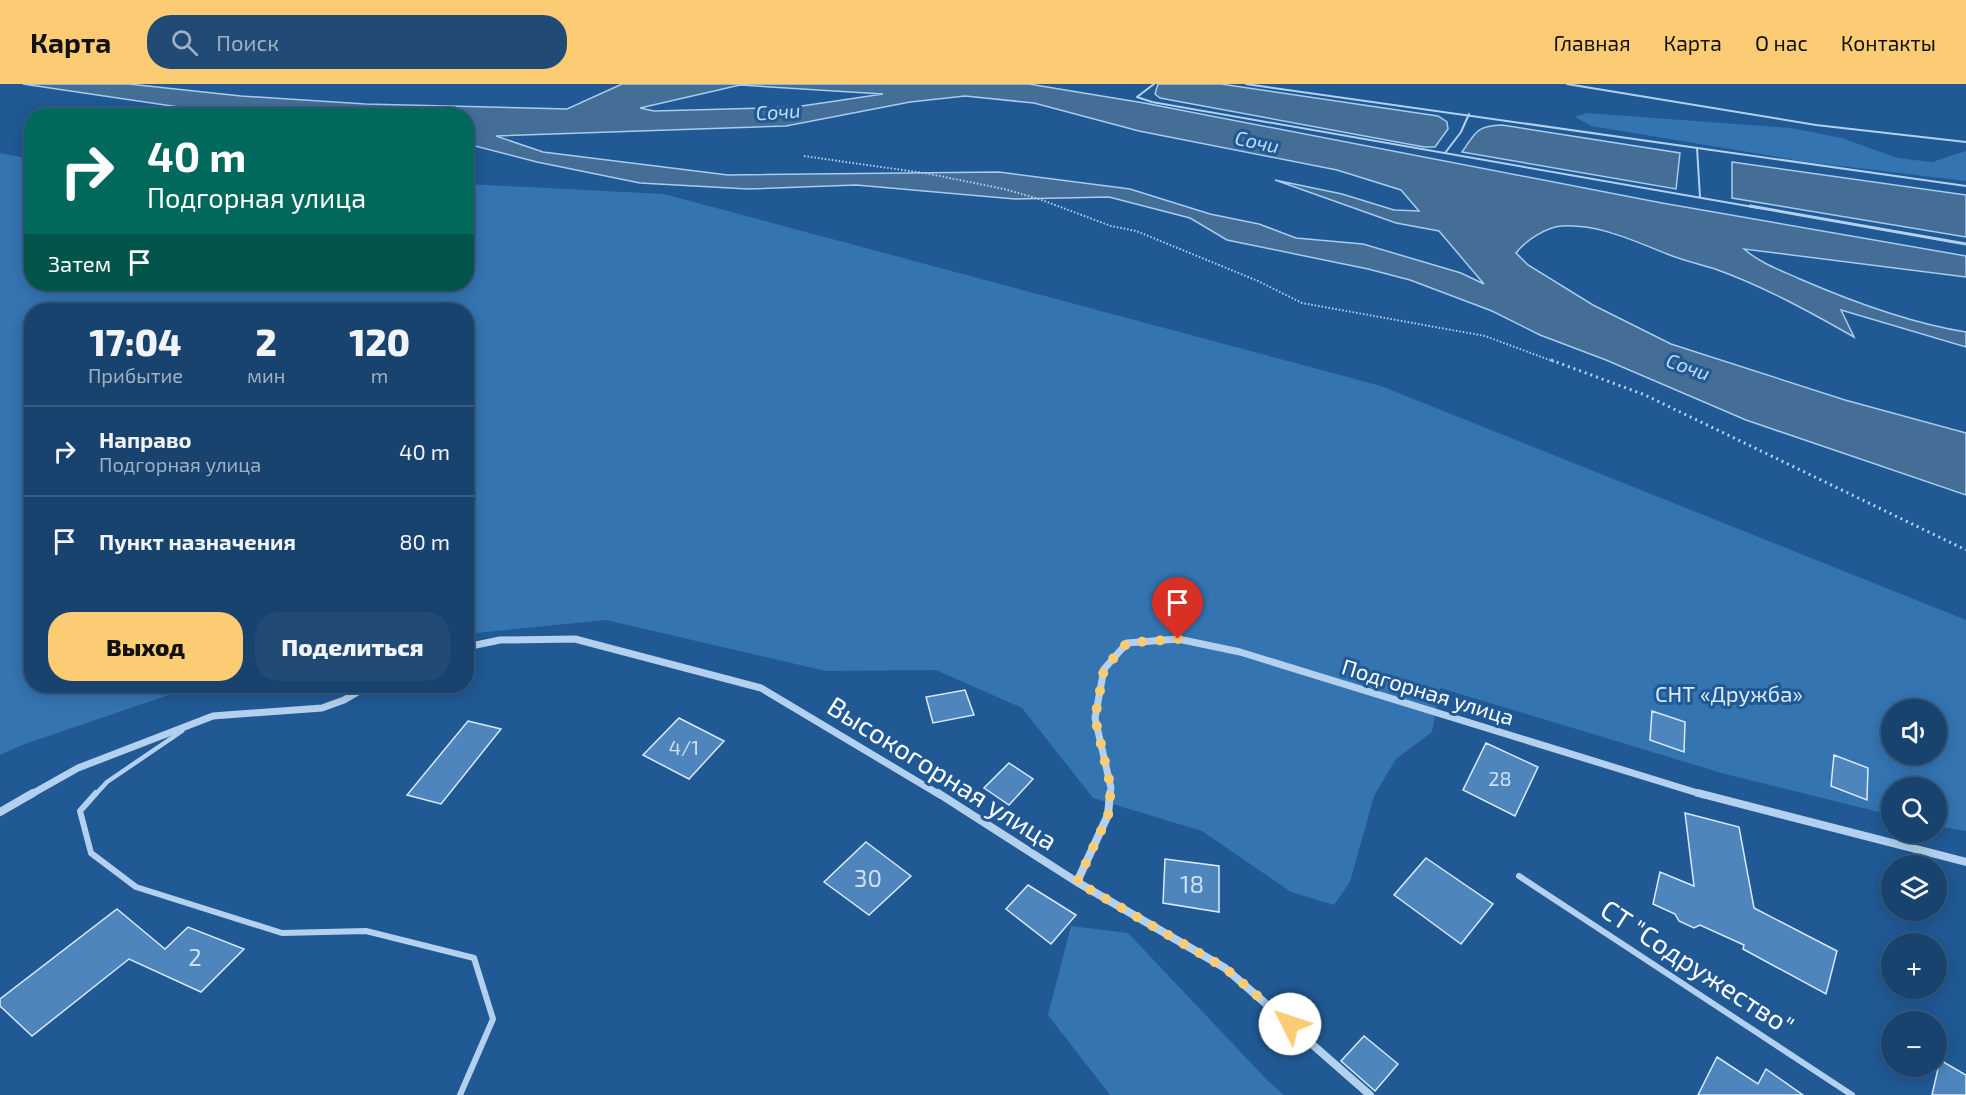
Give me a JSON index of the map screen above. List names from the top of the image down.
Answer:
{
  "streets": {
    "street": ["Подгорная улица", "Высокогорная улица"],
    "lane": ["СТ \"Содружество\""]
  },
  "crossings": [
    ["Подгорная улица", "Высокогорная улица"]
  ],
  "water": ["Сочи"],
  "parks": ["СНТ «Дружба»"],
  "house_numbers": [
    "4/1",
    "28",
    "30",
    "18",
    "2"
  ],
  "page": {
    "header": "Карта",
    "search": "Поиск",
    "nav": [
      "Главная",
      "Карта",
      "О нас",
      "Контакты"
    ],
    "turn": ["40 m", "Подгорная улица"],
    "then": "Затем",
    "eta": [
      "17:04",
      "Прибытие",
      "2",
      "мин",
      "120",
      "m"
    ],
    "list": [
      {
        "name": "Направо",
        "note": "Подгорная улица",
        "value": "40 m"
      },
      {
        "name": "Пункт назначения",
        "value": "80 m"
      }
    ],
    "buttons": ["Выход", "Поделиться"],
    "map_buttons": ["+", "−"]
  }
}
